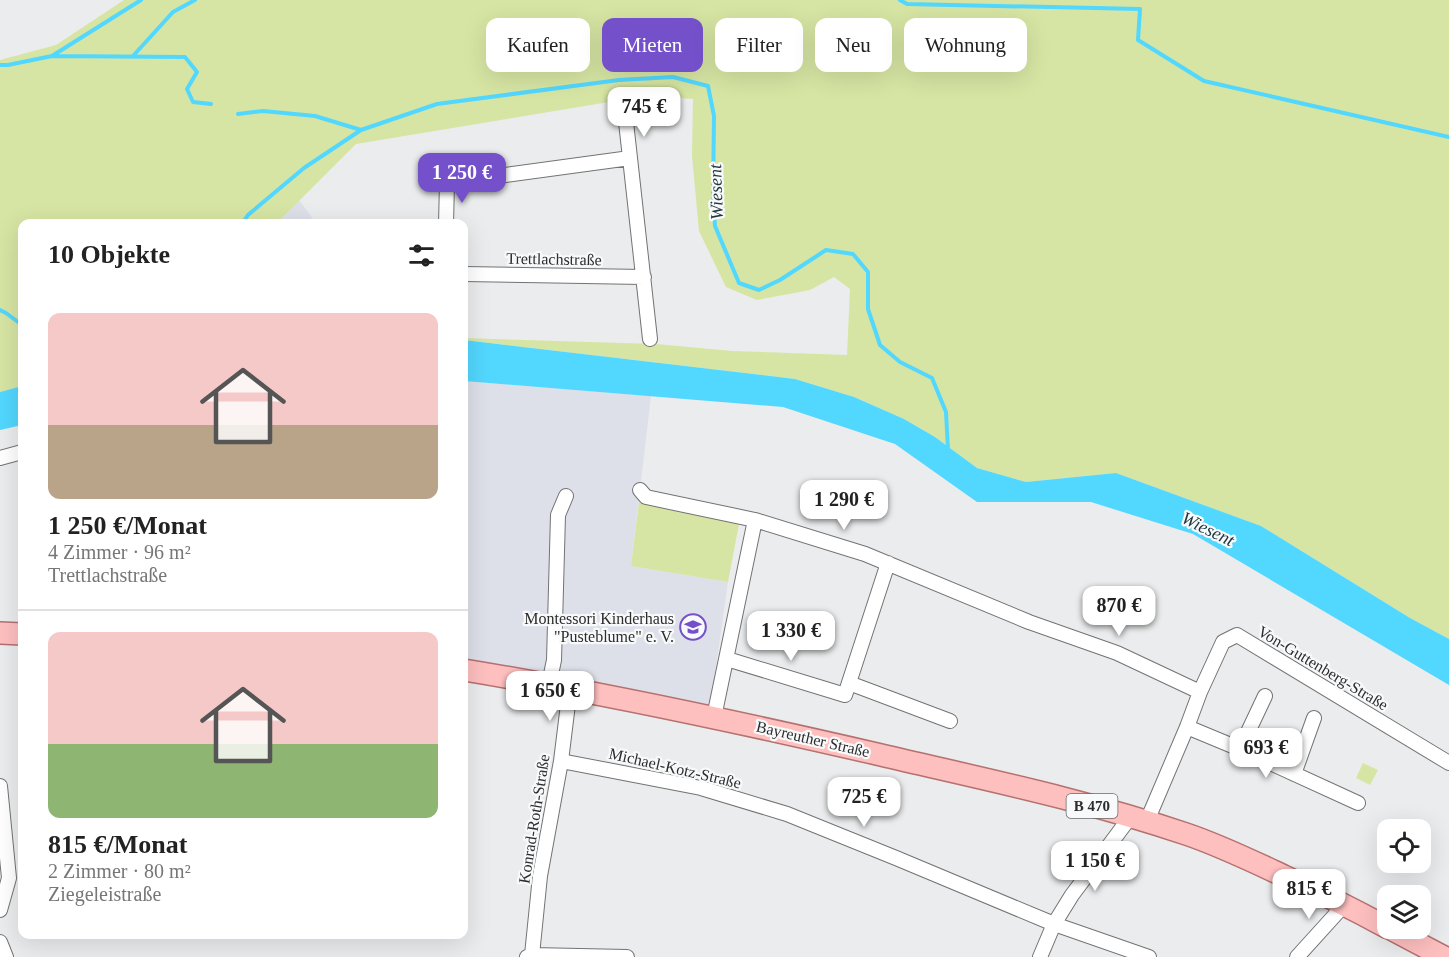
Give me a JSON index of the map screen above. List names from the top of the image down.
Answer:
{
  "streets": {
    "main road": ["Bayreuther Straße", "B 470"],
    "street": [
      "Trettlachstraße",
      "Von-Guttenberg-Straße",
      "Michael-Kotz-Straße",
      "Konrad-Roth-Straße"
    ]
  },
  "crossings": [
    ["Von-Guttenberg-Straße", "Bayreuther Straße"],
    ["Von-Guttenberg-Straße", "Michael-Kotz-Straße"],
    ["Bayreuther Straße", "Konrad-Roth-Straße"],
    ["Michael-Kotz-Straße", "Konrad-Roth-Straße"]
  ],
  "water": ["Wiesent"],
  "places": {
    "school or university": ["Montessori Kinderhaus \"Pusteblume\" e. V."]
  },
  "page": {
    "chip": [
      "Kaufen",
      "Mieten",
      "Filter",
      "Neu",
      "Wohnung"
    ],
    "price": [
      "745 €",
      "1 250 €",
      "1 290 €",
      "870 €",
      "1 330 €",
      "1 650 €",
      "693 €",
      "725 €",
      "1 150 €",
      "815 €"
    ],
    "heading": "10 Objekte",
    "list": [
      {
        "name": "1 250 €/Monat",
        "note": "4 Zimmer · 96 m² · Trettlachstraße"
      },
      {
        "name": "815 €/Monat",
        "note": "2 Zimmer · 80 m² · Ziegeleistraße"
      }
    ]
  }
}
